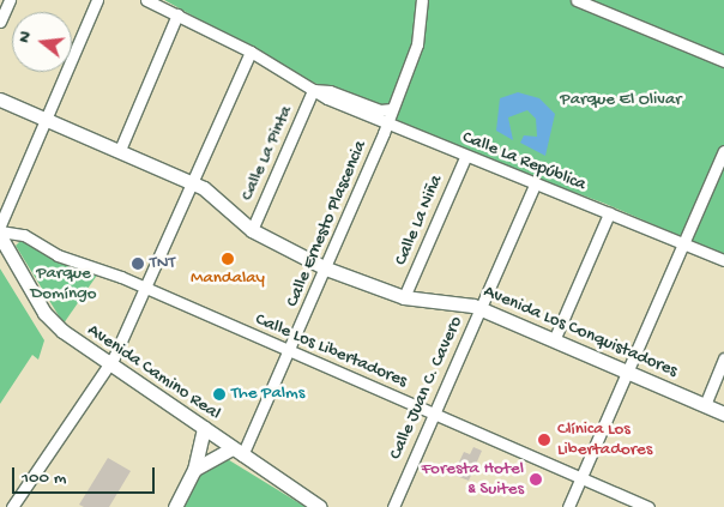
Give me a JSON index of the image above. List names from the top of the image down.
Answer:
{
  "streets": {
    "main road": ["Avenida Los Conquistadores", "Avenida Camino Real"],
    "street": [
      "Calle La Pinta",
      "Calle La República",
      "Calle La Niña",
      "Calle Ernesto Plascencia",
      "Calle Los Libertadores",
      "Calle Juan C. Cavero"
    ]
  },
  "crossings": [
    ["Calle La Pinta", "Calle La República"],
    ["Calle La Pinta", "Avenida Los Conquistadores"],
    ["Calle La República", "Calle La Niña"],
    ["Calle La República", "Calle Ernesto Plascencia"],
    ["Calle La República", "Calle Juan C. Cavero"],
    ["Calle La Niña", "Avenida Los Conquistadores"],
    ["Calle Ernesto Plascencia", "Avenida Los Conquistadores"],
    ["Calle Ernesto Plascencia", "Calle Los Libertadores"],
    ["Calle Ernesto Plascencia", "Avenida Camino Real"],
    ["Avenida Los Conquistadores", "Calle Juan C. Cavero"],
    ["Calle Los Libertadores", "Avenida Camino Real"],
    ["Calle Los Libertadores", "Calle Juan C. Cavero"]
  ],
  "parks": ["Parque El Olivar", "Parque Domíngo"],
  "places": [
    "Mandalay",
    "TNT",
    "The Palms",
    "Clínica Los Libertadores",
    "Foresta Hotel & Suites"
  ],
  "scale_bar": "100 m",
  "north": "left"
}
